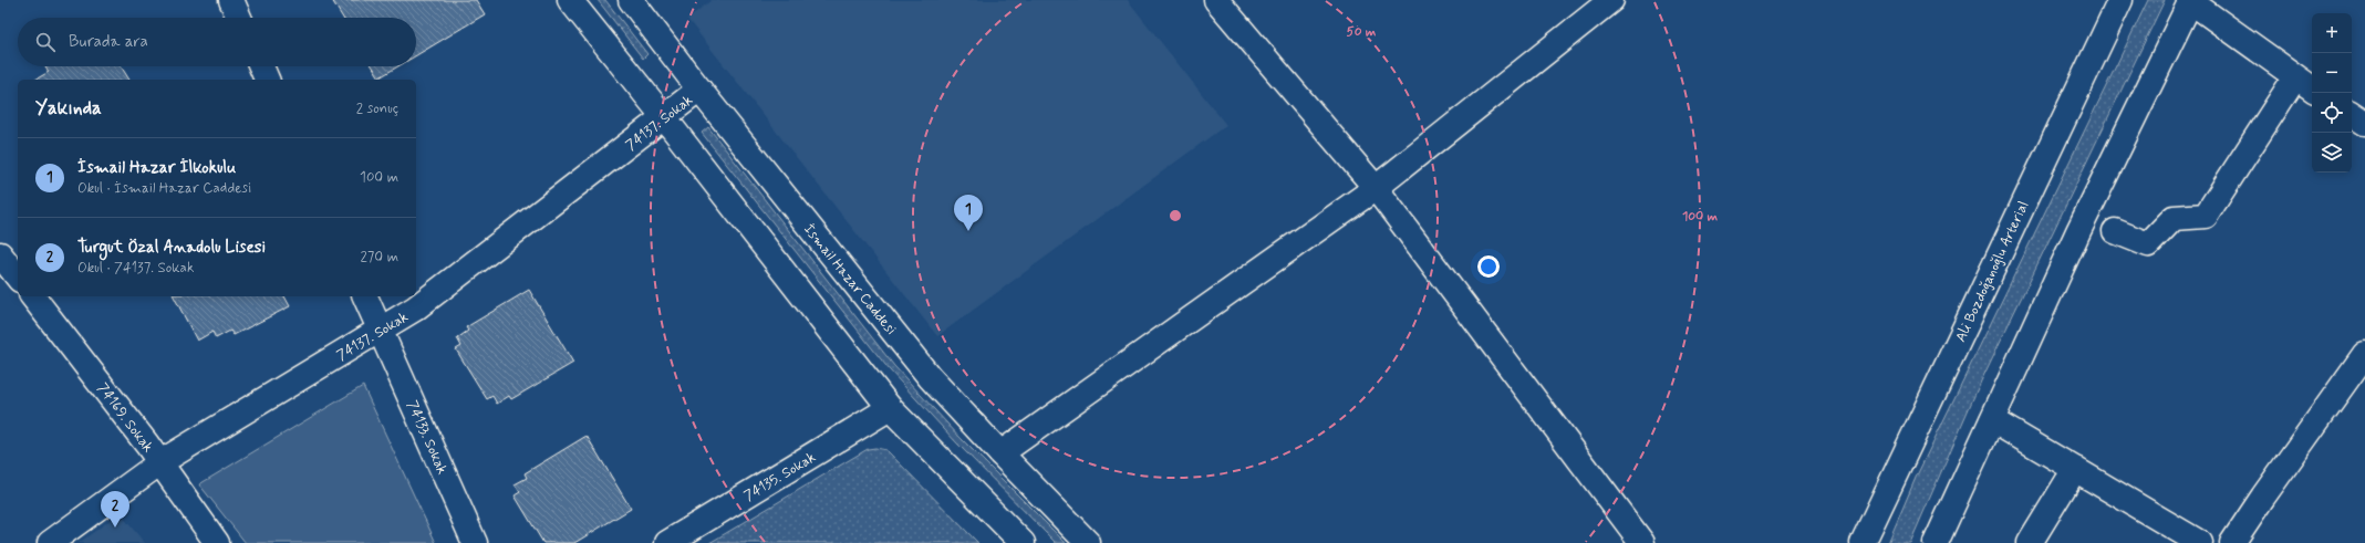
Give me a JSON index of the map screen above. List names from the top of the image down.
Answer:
{
  "streets": {
    "street": [
      "74137. Sokak",
      "Ali Bozdoğanoğlu Arterial",
      "İsmail Hazar Caddesi",
      "74169. Sokak",
      "74133. Sokak",
      "74135. Sokak"
    ]
  },
  "crossings": [
    ["74137. Sokak", "İsmail Hazar Caddesi"],
    ["74137. Sokak", "74169. Sokak"],
    ["74137. Sokak", "74133. Sokak"]
  ],
  "page": {
    "map_buttons": ["+", "−"],
    "search": "Burada ara",
    "heading": ["Yakında", "2 sonuç"],
    "list": [
      {
        "mark": "1",
        "name": "İsmail Hazar İlkokulu",
        "note": "Okul · İsmail Hazar Caddesi",
        "value": "100 m"
      },
      {
        "mark": "2",
        "name": "Turgut Özal Anadolu Lisesi",
        "note": "Okul · 74137. Sokak",
        "value": "270 m"
      }
    ],
    "pins": ["1", "2"]
  },
  "rings": ["50 m", "100 m"]
}
